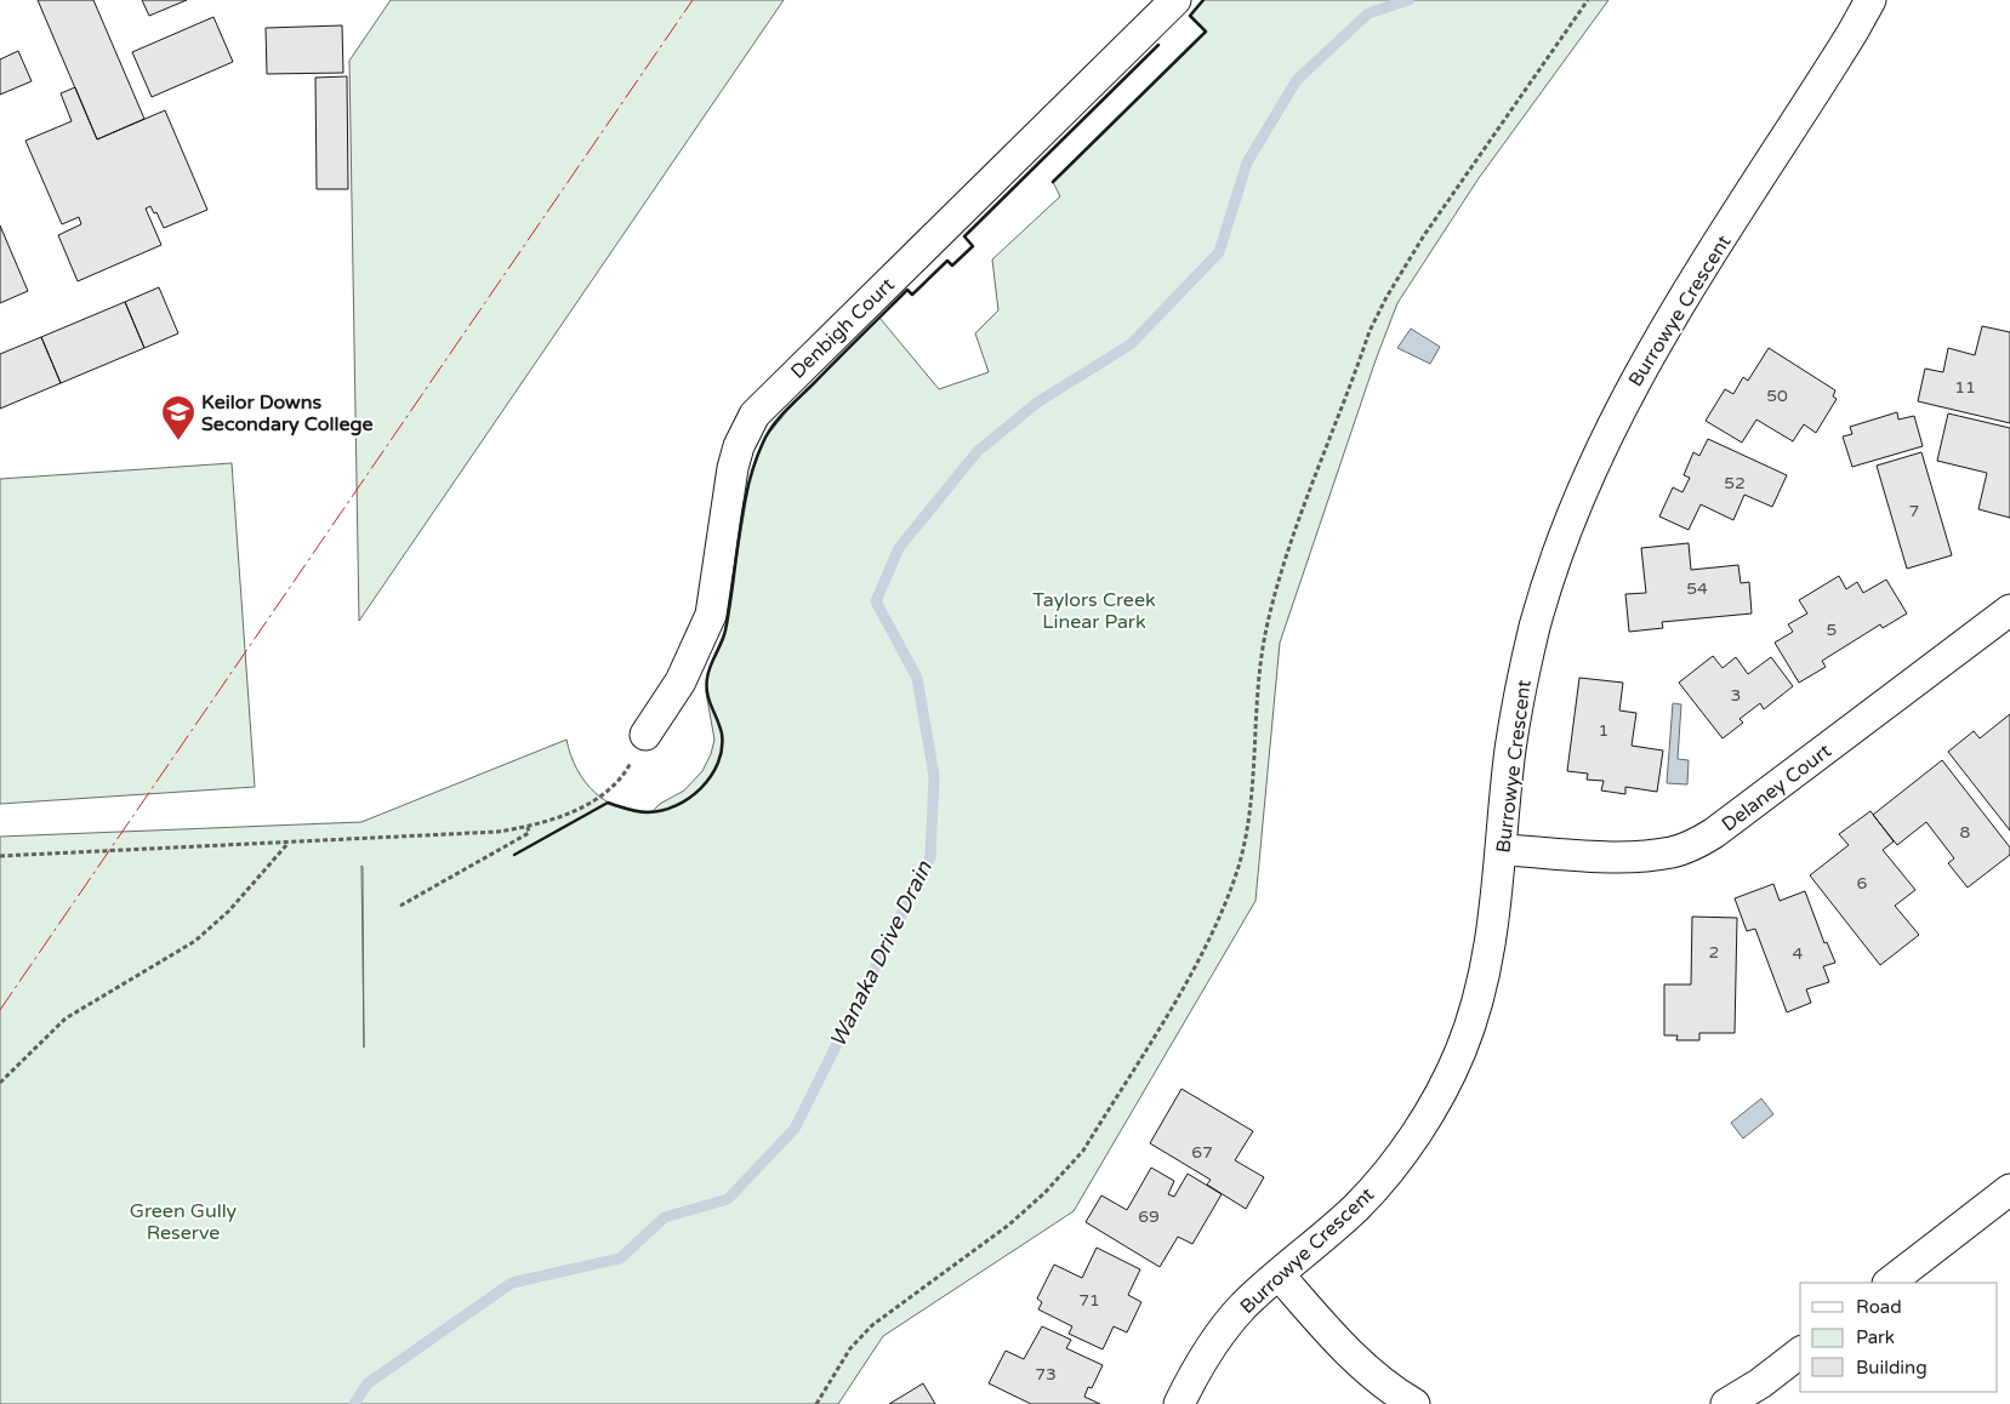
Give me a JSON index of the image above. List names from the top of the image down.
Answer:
{
  "streets": {
    "street": ["Burrowye Crescent", "Denbigh Court", "Delaney Court"]
  },
  "crossings": [
    ["Burrowye Crescent", "Delaney Court"]
  ],
  "water": ["Wanaka Drive Drain"],
  "parks": ["Taylors Creek Linear Park", "Green Gully Reserve"],
  "places": {
    "school or university": ["Keilor Downs Secondary College"]
  },
  "house_numbers": [
    "11",
    "50",
    "52",
    "7",
    "54",
    "5",
    "3",
    "1",
    "8",
    "6",
    "2",
    "4",
    "67",
    "69",
    "71",
    "73"
  ],
  "legend": ["Road", "Park", "Building"]
}
